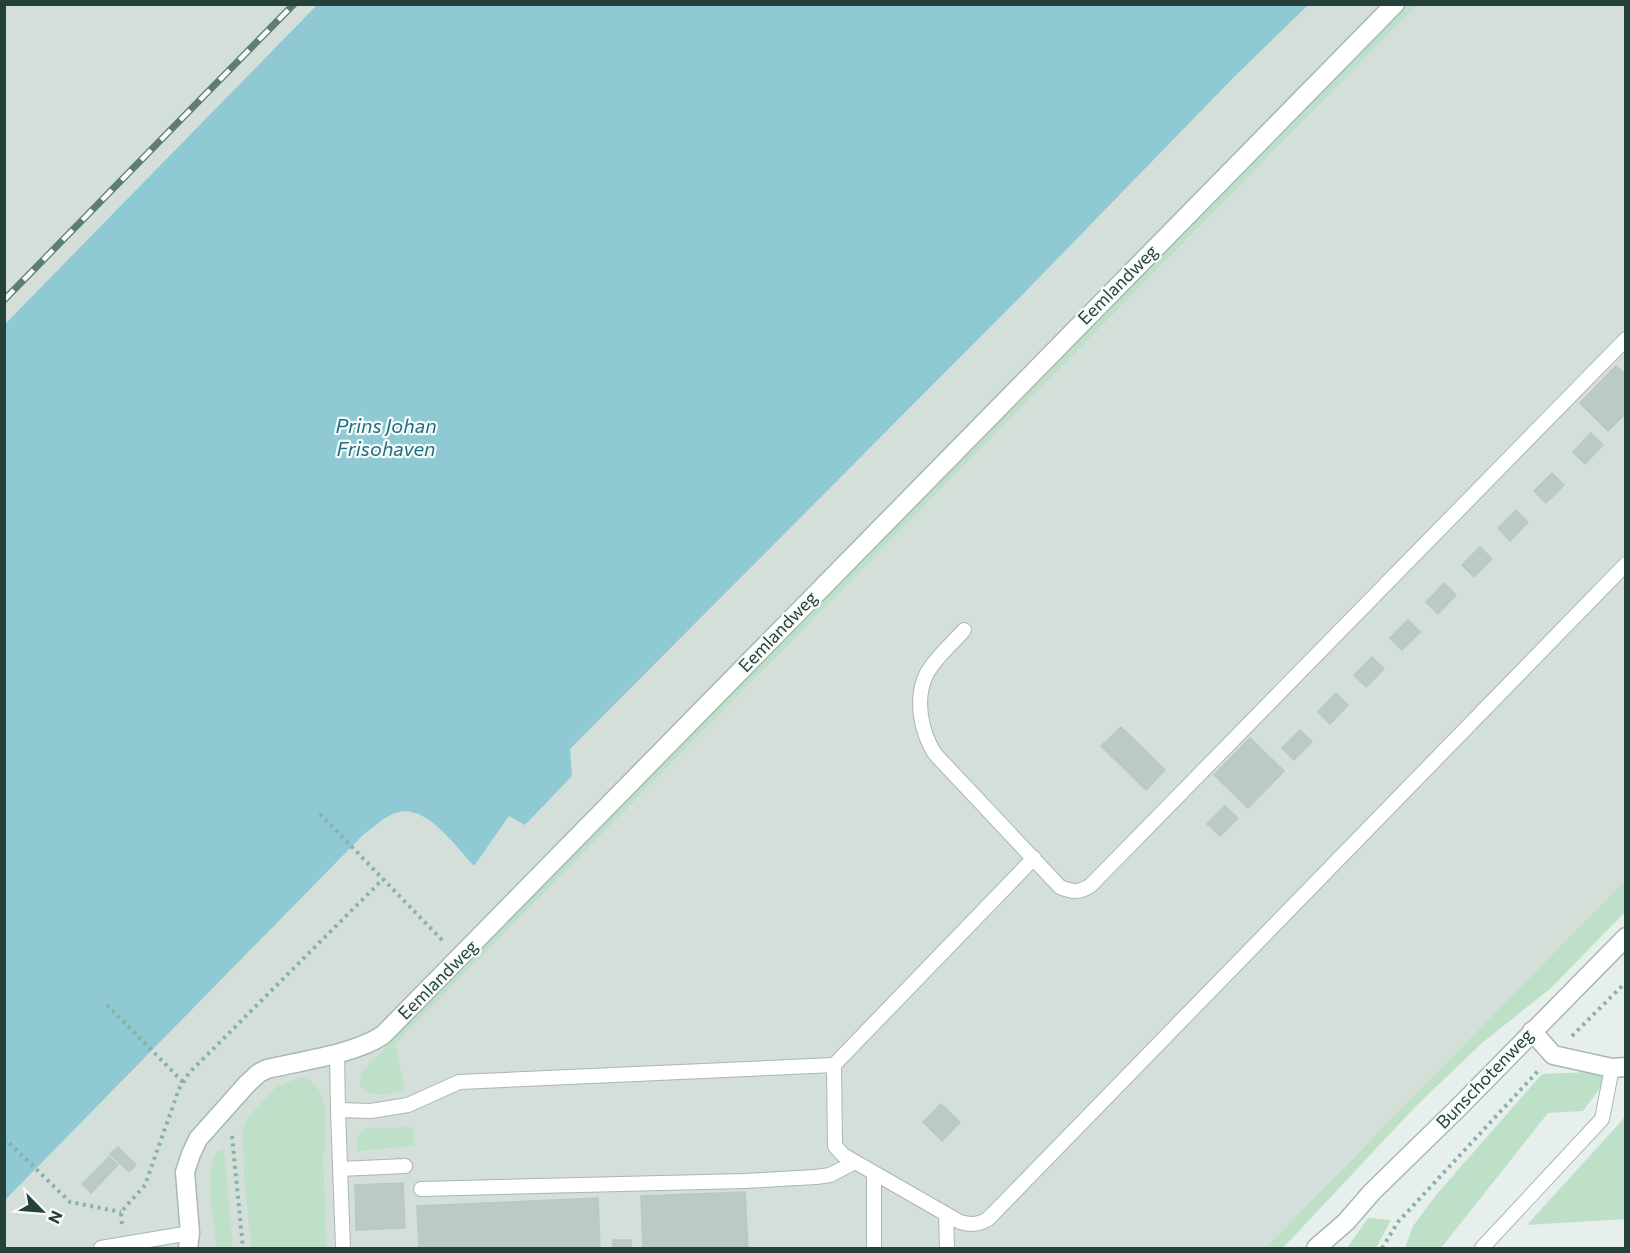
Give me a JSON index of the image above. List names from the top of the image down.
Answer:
{
  "streets": {
    "street": ["Eemlandweg", "Bunschotenweg"]
  },
  "water": ["Prins Johan Frisohaven"],
  "north": "bottom right"
}
